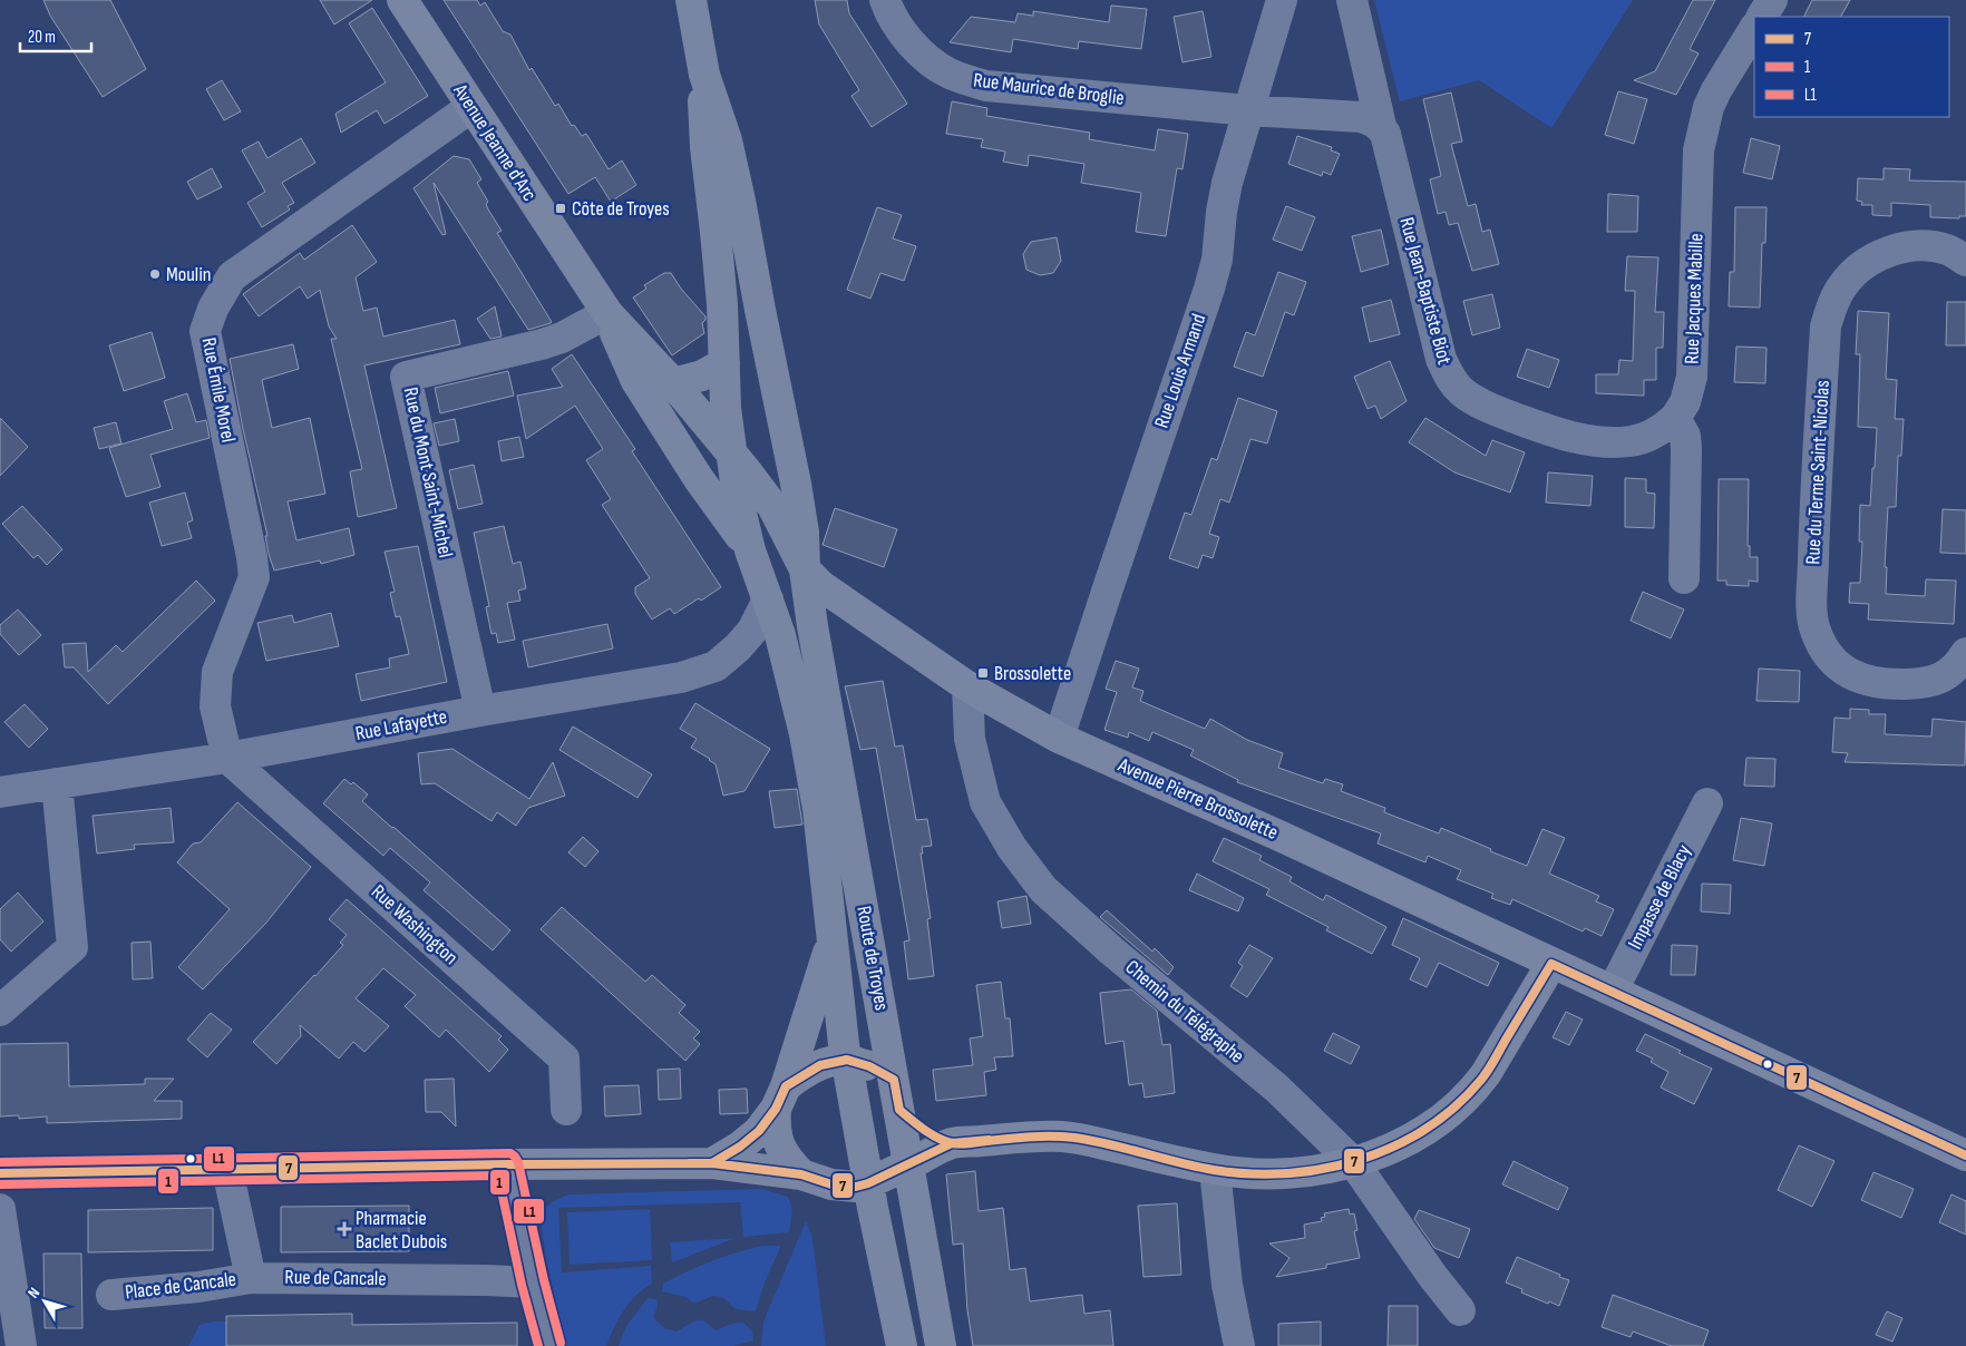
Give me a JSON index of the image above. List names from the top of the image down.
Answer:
{
  "streets": {
    "main road": ["Avenue Jeanne d'Arc", "Avenue Pierre Brossolette", "Route de Troyes"],
    "street": [
      "Rue Maurice de Broglie",
      "Rue Jean-Baptiste Biot",
      "Rue Jacques Mabille",
      "Rue Louis Armand",
      "Rue Émile Morel",
      "Rue du Mont Saint-Michel",
      "Rue du Terme Saint-Nicolas",
      "Rue Lafayette",
      "Impasse de Blacy",
      "Rue Washington",
      "Chemin du Télégraphe",
      "Rue de Cancale",
      "Place de Cancale"
    ]
  },
  "crossings": [
    ["Rue Maurice de Broglie", "Rue Louis Armand"],
    ["Avenue Jeanne d'Arc", "Rue Émile Morel"],
    ["Avenue Jeanne d'Arc", "Rue du Mont Saint-Michel"],
    ["Avenue Jeanne d'Arc", "Avenue Pierre Brossolette"],
    ["Avenue Jeanne d'Arc", "Route de Troyes"],
    ["Rue Jean-Baptiste Biot", "Rue Jacques Mabille"],
    ["Rue Louis Armand", "Avenue Pierre Brossolette"],
    ["Rue Émile Morel", "Rue Lafayette"],
    ["Rue Émile Morel", "Rue Washington"],
    ["Rue du Mont Saint-Michel", "Rue Lafayette"],
    ["Rue Lafayette", "Rue Washington"],
    ["Avenue Pierre Brossolette", "Impasse de Blacy"],
    ["Avenue Pierre Brossolette", "Route de Troyes"],
    ["Avenue Pierre Brossolette", "Chemin du Télégraphe"],
    ["Rue de Cancale", "Place de Cancale"]
  ],
  "places": {
    "transit": ["Côte de Troyes", "Brossolette"],
    "other": ["Moulin"],
    "health": ["Pharmacie Baclet Dubois"]
  },
  "lines": ["transit line 7", "transit line L1", "transit line 1"],
  "legend": ["7", "1", "L1"],
  "scale_bar": "20 m",
  "north": "top left"
}
